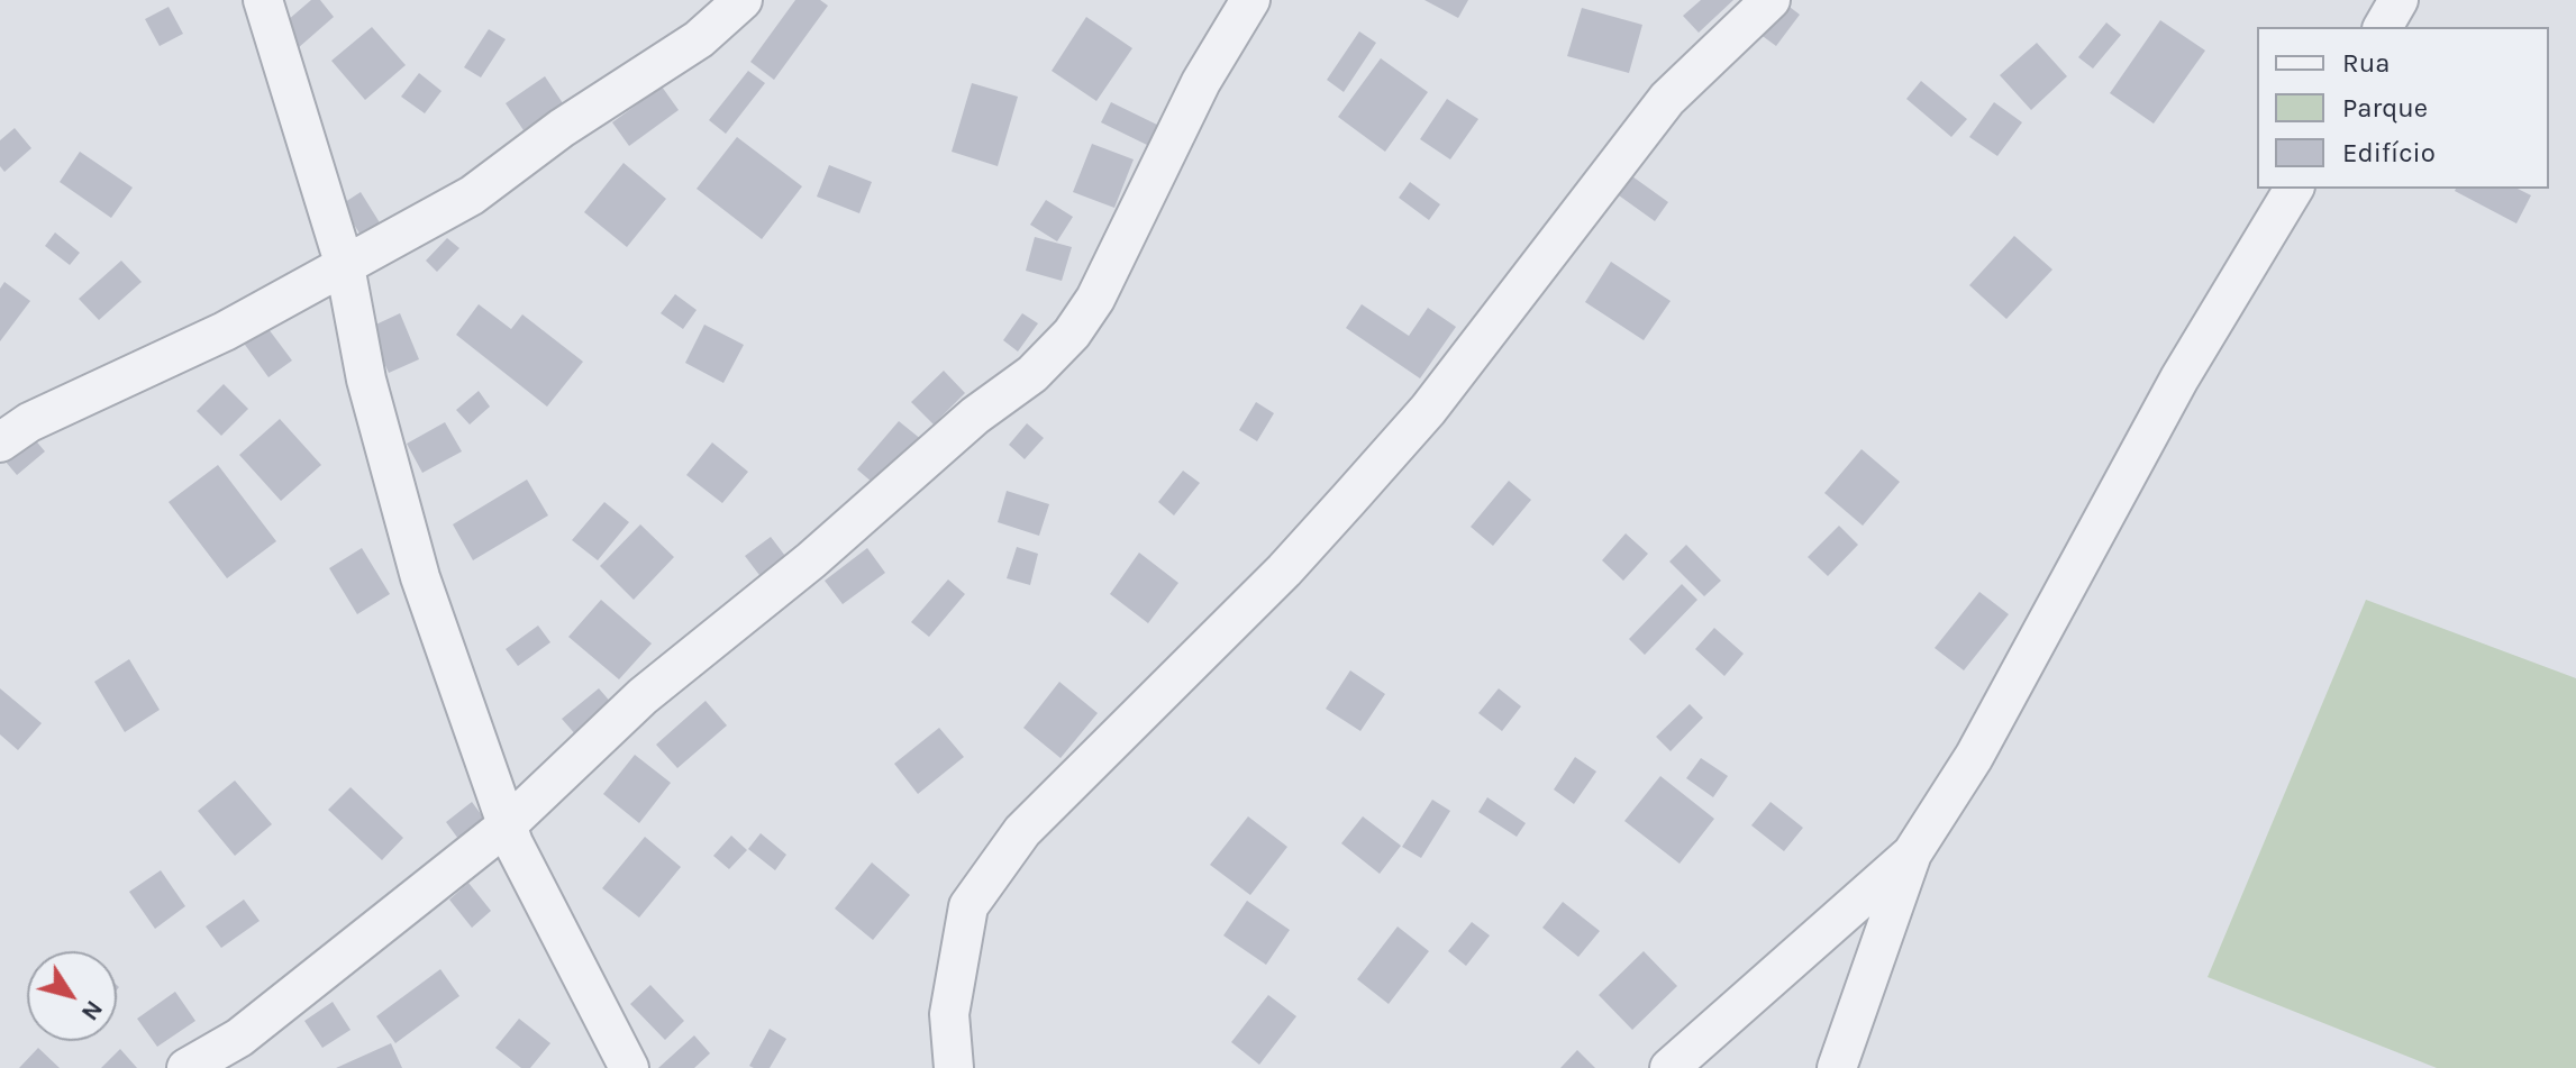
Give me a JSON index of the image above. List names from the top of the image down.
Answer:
{
  "legend": ["Rua", "Parque", "Edifício"],
  "north": "bottom right"
}
